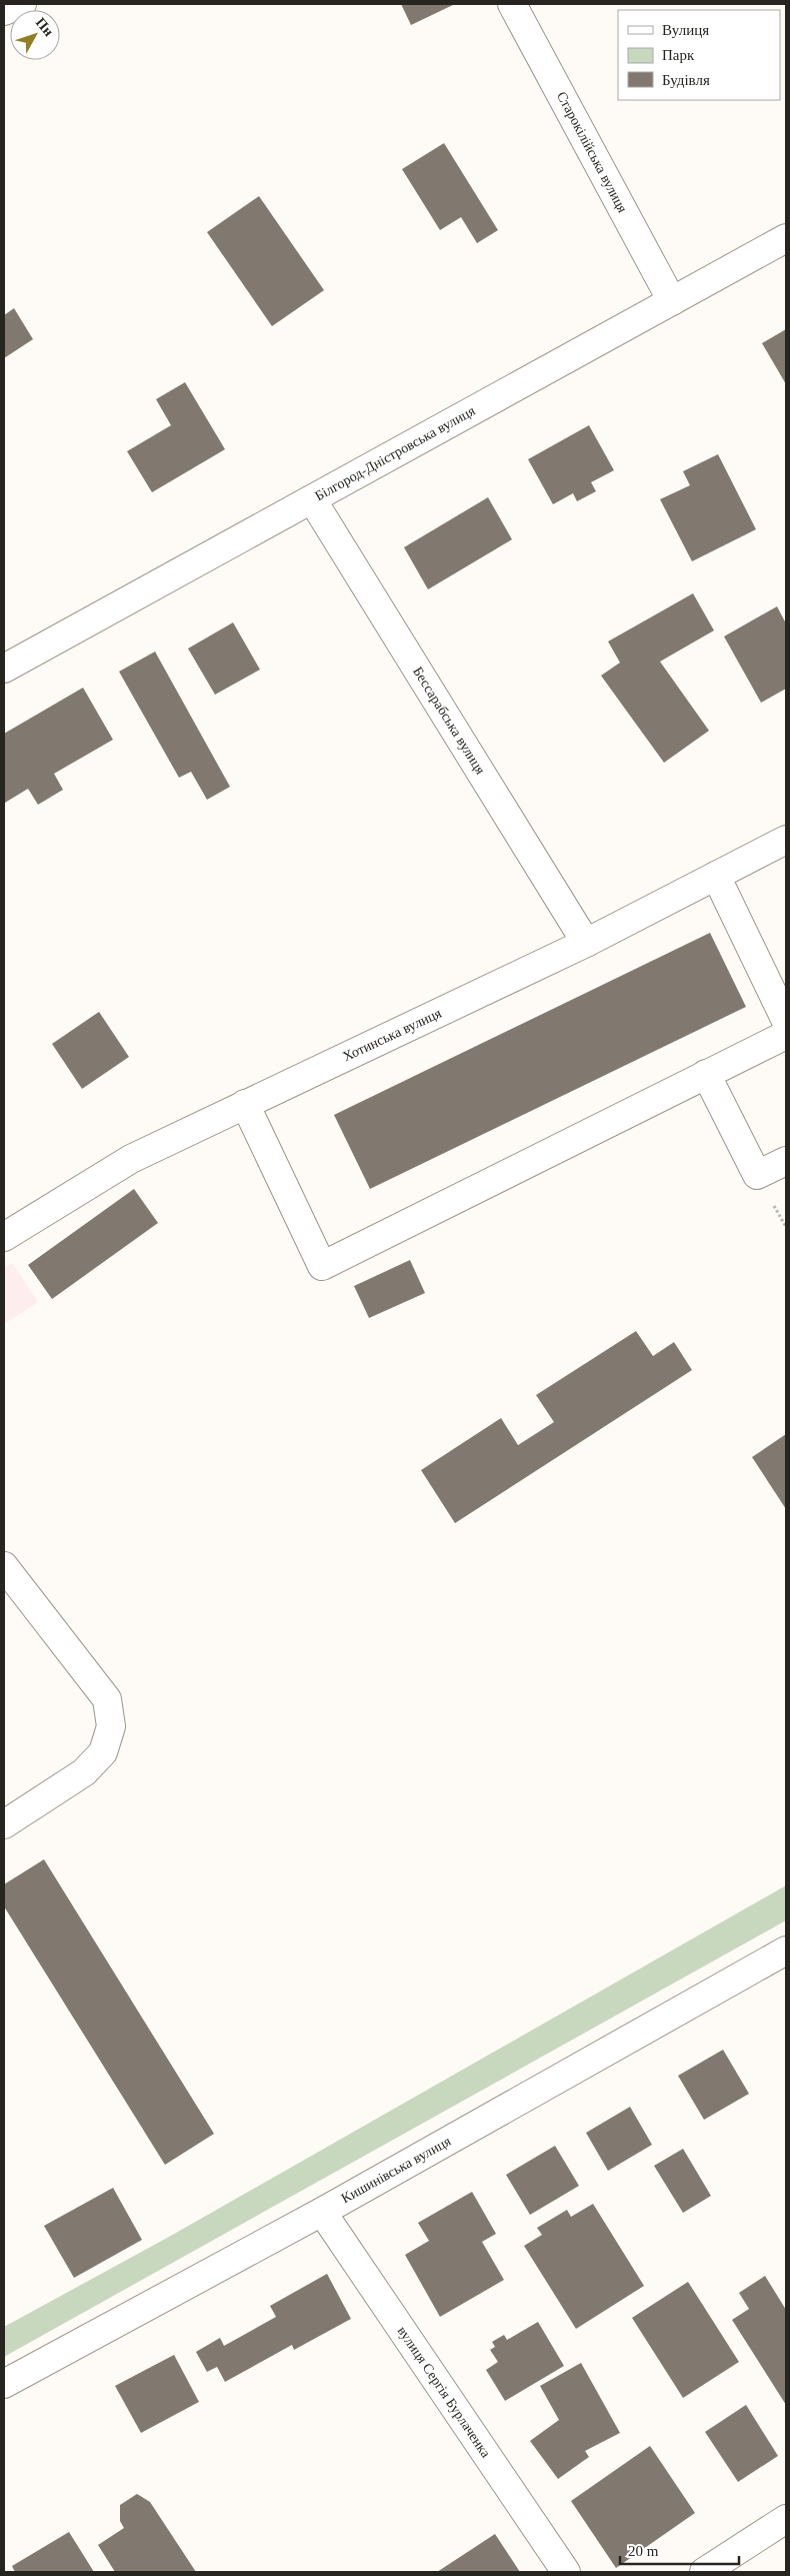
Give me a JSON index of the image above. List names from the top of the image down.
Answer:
{
  "streets": {
    "street": [
      "Старокілійська вулиця",
      "Білгород-Дністровська вулиця",
      "Бессарабська вулиця",
      "Хотинська вулиця",
      "Кишинівська вулиця",
      "вулиця Сергія Бурлаченка"
    ]
  },
  "crossings": [
    ["Старокілійська вулиця", "Білгород-Дністровська вулиця"],
    ["Білгород-Дністровська вулиця", "Бессарабська вулиця"],
    ["Бессарабська вулиця", "Хотинська вулиця"],
    ["Кишинівська вулиця", "вулиця Сергія Бурлаченка"]
  ],
  "legend": ["Вулиця", "Парк", "Будівля"],
  "scale_bar": "20 m",
  "north": "top right"
}
